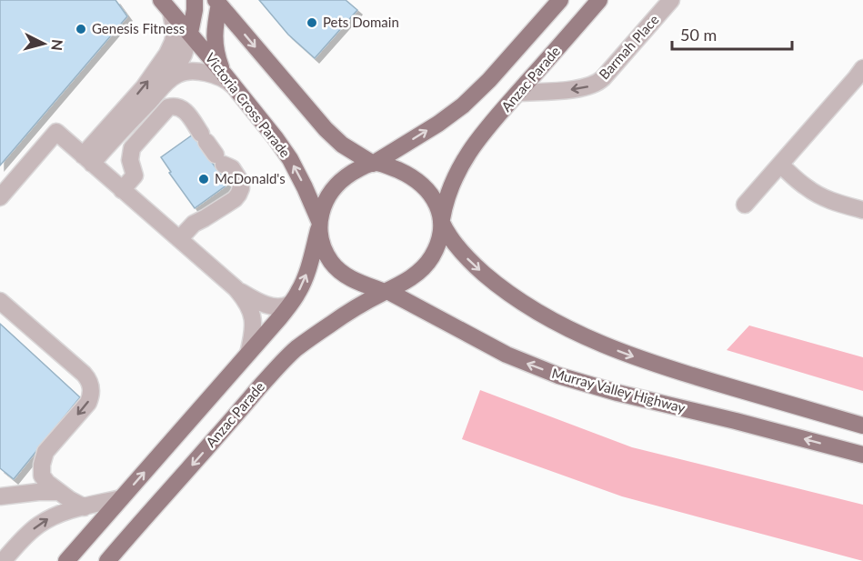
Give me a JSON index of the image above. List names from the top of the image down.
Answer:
{
  "streets": {
    "main road": ["Anzac Parade", "Victoria Cross Parade", "Murray Valley Highway"],
    "street": ["Barmah Place"]
  },
  "crossings": [
    ["Barmah Place", "Anzac Parade"],
    ["Anzac Parade", "Victoria Cross Parade"],
    ["Anzac Parade", "Murray Valley Highway"],
    ["Victoria Cross Parade", "Murray Valley Highway"]
  ],
  "one_way": ["Barmah Place"],
  "places": ["Pets Domain", "Genesis Fitness", "McDonald's"],
  "scale_bar": "50 m",
  "north": "right"
}
